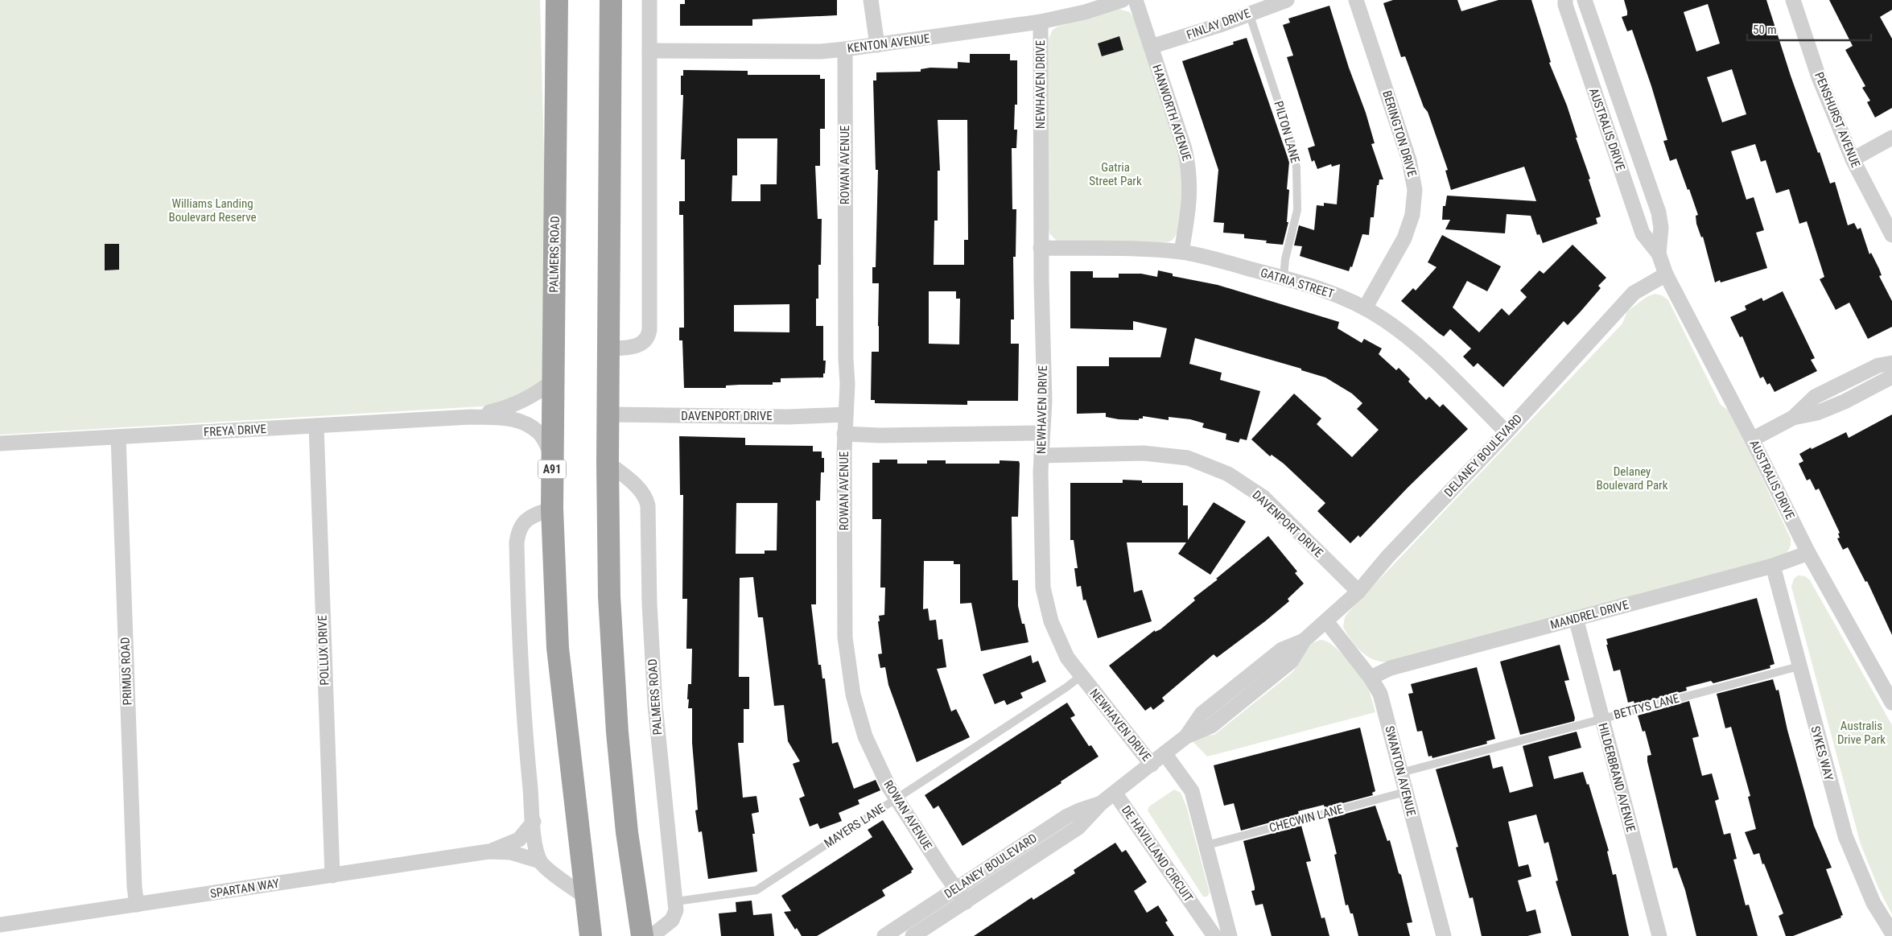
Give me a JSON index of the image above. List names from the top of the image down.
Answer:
{
  "streets": {
    "highway": ["PALMERS ROAD", "A91"],
    "street": [
      "FINLAY DRIVE",
      "KENTON AVENUE",
      "NEWHAVEN DRIVE",
      "HANWORTH AVENUE",
      "PENSHURST AVENUE",
      "AUSTRALIS DRIVE",
      "BERINGTON DRIVE",
      "ROWAN AVENUE",
      "GATRIA STREET",
      "DAVENPORT DRIVE",
      "FREYA DRIVE",
      "DELANEY BOULEVARD",
      "MANDREL DRIVE",
      "POLLUX DRIVE",
      "PRIMUS ROAD",
      "SYKES WAY",
      "SWANTON AVENUE",
      "HILDERBRAND AVENUE",
      "DE HAVILLAND CIRCUIT",
      "SPARTAN WAY"
    ],
    "lane": [
      "PILTON LANE",
      "BETTYS LANE",
      "CHECWIN LANE",
      "MAYERS LANE"
    ]
  },
  "crossings": [
    ["FINLAY DRIVE", "HANWORTH AVENUE"],
    ["FINLAY DRIVE", "PILTON LANE"],
    ["KENTON AVENUE", "NEWHAVEN DRIVE"],
    ["KENTON AVENUE", "ROWAN AVENUE"],
    ["NEWHAVEN DRIVE", "GATRIA STREET"],
    ["NEWHAVEN DRIVE", "DAVENPORT DRIVE"],
    ["NEWHAVEN DRIVE", "DELANEY BOULEVARD"],
    ["NEWHAVEN DRIVE", "MAYERS LANE"],
    ["HANWORTH AVENUE", "GATRIA STREET"],
    ["AUSTRALIS DRIVE", "DELANEY BOULEVARD"],
    ["AUSTRALIS DRIVE", "MANDREL DRIVE"],
    ["PILTON LANE", "GATRIA STREET"],
    ["BERINGTON DRIVE", "GATRIA STREET"],
    ["ROWAN AVENUE", "DAVENPORT DRIVE"],
    ["ROWAN AVENUE", "DELANEY BOULEVARD"],
    ["ROWAN AVENUE", "MAYERS LANE"],
    ["PALMERS ROAD", "FREYA DRIVE"],
    ["PALMERS ROAD", "MAYERS LANE"],
    ["GATRIA STREET", "DELANEY BOULEVARD"],
    ["DAVENPORT DRIVE", "DELANEY BOULEVARD"],
    ["FREYA DRIVE", "POLLUX DRIVE"],
    ["FREYA DRIVE", "PRIMUS ROAD"],
    ["DELANEY BOULEVARD", "SWANTON AVENUE"],
    ["DELANEY BOULEVARD", "DE HAVILLAND CIRCUIT"],
    ["MANDREL DRIVE", "SYKES WAY"],
    ["MANDREL DRIVE", "SWANTON AVENUE"],
    ["MANDREL DRIVE", "HILDERBRAND AVENUE"],
    ["POLLUX DRIVE", "SPARTAN WAY"],
    ["PRIMUS ROAD", "SPARTAN WAY"],
    ["BETTYS LANE", "SYKES WAY"],
    ["BETTYS LANE", "SWANTON AVENUE"],
    ["BETTYS LANE", "HILDERBRAND AVENUE"],
    ["SWANTON AVENUE", "CHECWIN LANE"]
  ],
  "parks": [
    "Gatria Street Park",
    "Williams Landing Boulevard Reserve",
    "Delaney Boulevard Park",
    "Australis Drive Park"
  ],
  "scale_bar": "50 m"
}
